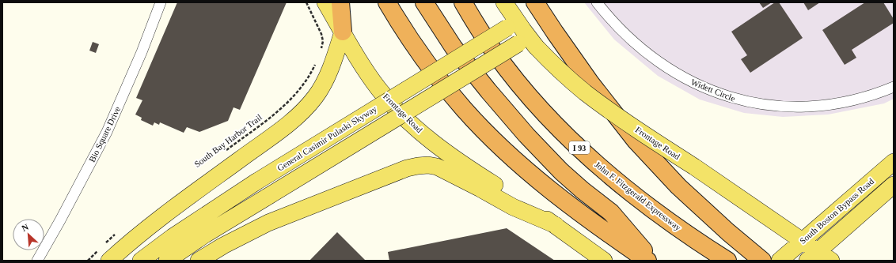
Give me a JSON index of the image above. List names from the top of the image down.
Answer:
{
  "streets": {
    "highway": ["I 93", "John F. Fitzgerald Expressway"],
    "main road": ["Frontage Road", "General Casimir Pulaski Skyway", "South Boston Bypass Road"],
    "street": ["Widett Circle", "Bio Square Drive"],
    "path": ["South Bay Harbor Trail"]
  },
  "crossings": [
    ["Frontage Road", "General Casimir Pulaski Skyway"],
    ["Frontage Road", "South Boston Bypass Road"]
  ],
  "north": "top left"
}
